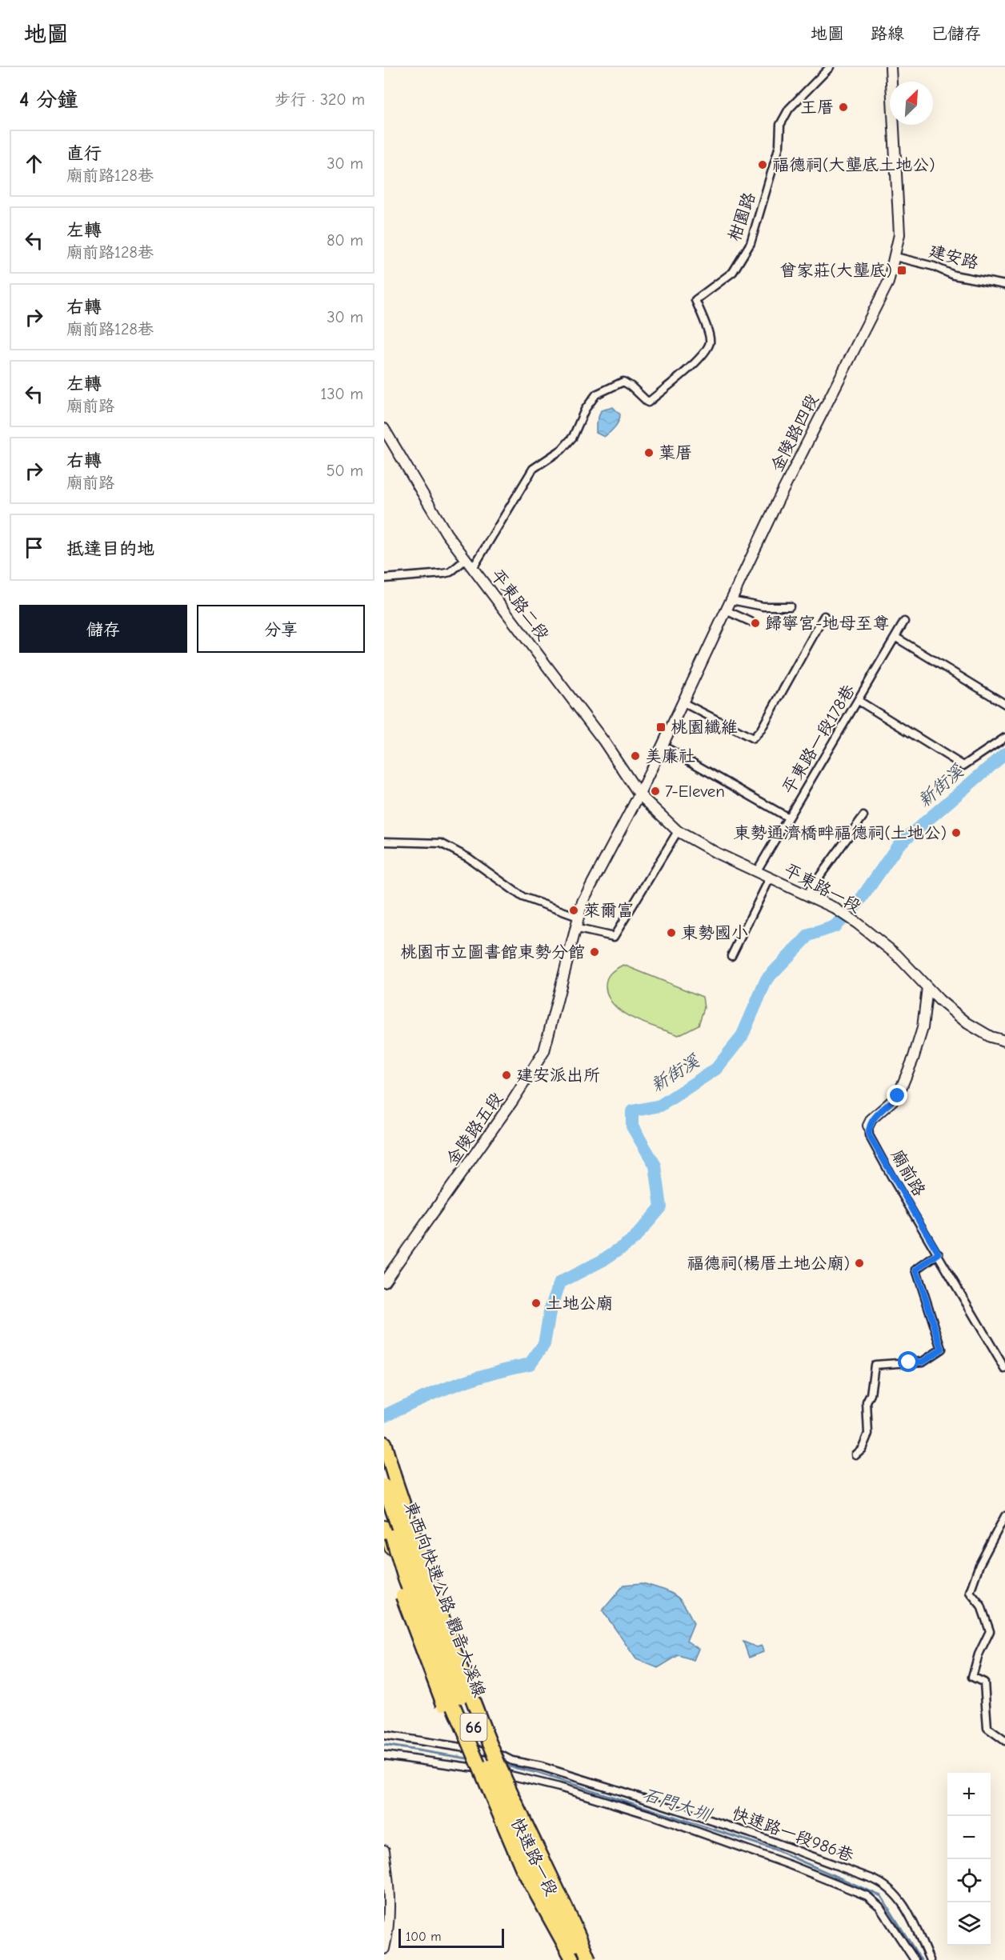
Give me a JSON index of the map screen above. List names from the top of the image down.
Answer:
{
  "streets": {
    "highway": ["東西向快速公路 觀音大溪線", "66"],
    "main road": [
      "金陵路四段",
      "平東路二段",
      "平東路一段",
      "金陵路五段",
      "廟前路",
      "快速路一段"
    ],
    "street": [
      "柑園路",
      "建安路",
      "平東路一段178巷",
      "快速路一段986巷"
    ]
  },
  "crossings": [
    ["柑園路", "平東路二段"],
    ["建安路", "金陵路四段"],
    ["金陵路四段", "平東路二段"],
    ["金陵路四段", "平東路一段"],
    ["金陵路四段", "金陵路五段"],
    ["平東路二段", "平東路一段"],
    ["平東路二段", "金陵路五段"],
    ["平東路一段178巷", "平東路一段"],
    ["平東路一段", "金陵路五段"],
    ["平東路一段", "廟前路"],
    ["東西向快速公路 觀音大溪線", "快速路一段"],
    ["66", "快速路一段986巷"],
    ["66", "快速路一段"],
    ["快速路一段986巷", "快速路一段"]
  ],
  "water": ["新街溪", "石門大圳"],
  "places": {
    "other": [
      "王厝",
      "福德祠(大壟底土地公)",
      "葉厝",
      "歸寧宮-地母至尊",
      "美廉社",
      "7-Eleven",
      "東勢通濟橋畔福德祠(土地公)",
      "萊爾富",
      "東勢國小",
      "桃園市立圖書館東勢分館",
      "建安派出所",
      "福德祠(楊厝土地公廟)",
      "土地公廟"
    ],
    "transit": ["曾家莊(大壟底)", "桃園纖維"]
  },
  "scale_bar": "100 m",
  "north": "top right",
  "page": {
    "header": "地圖",
    "nav": ["地圖", "路線", "已儲存"],
    "heading": ["4 分鐘", "步行 · 320 m"],
    "list": [
      ["直行", "廟前路128巷", "30 m"],
      ["左轉", "廟前路128巷", "80 m"],
      ["右轉", "廟前路128巷", "30 m"],
      ["左轉", "廟前路", "130 m"],
      ["右轉", "廟前路", "50 m"],
      "抵達目的地"
    ],
    "buttons": ["儲存", "分享"],
    "map_buttons": ["+", "−"],
    "scale": "100 m"
  }
}
